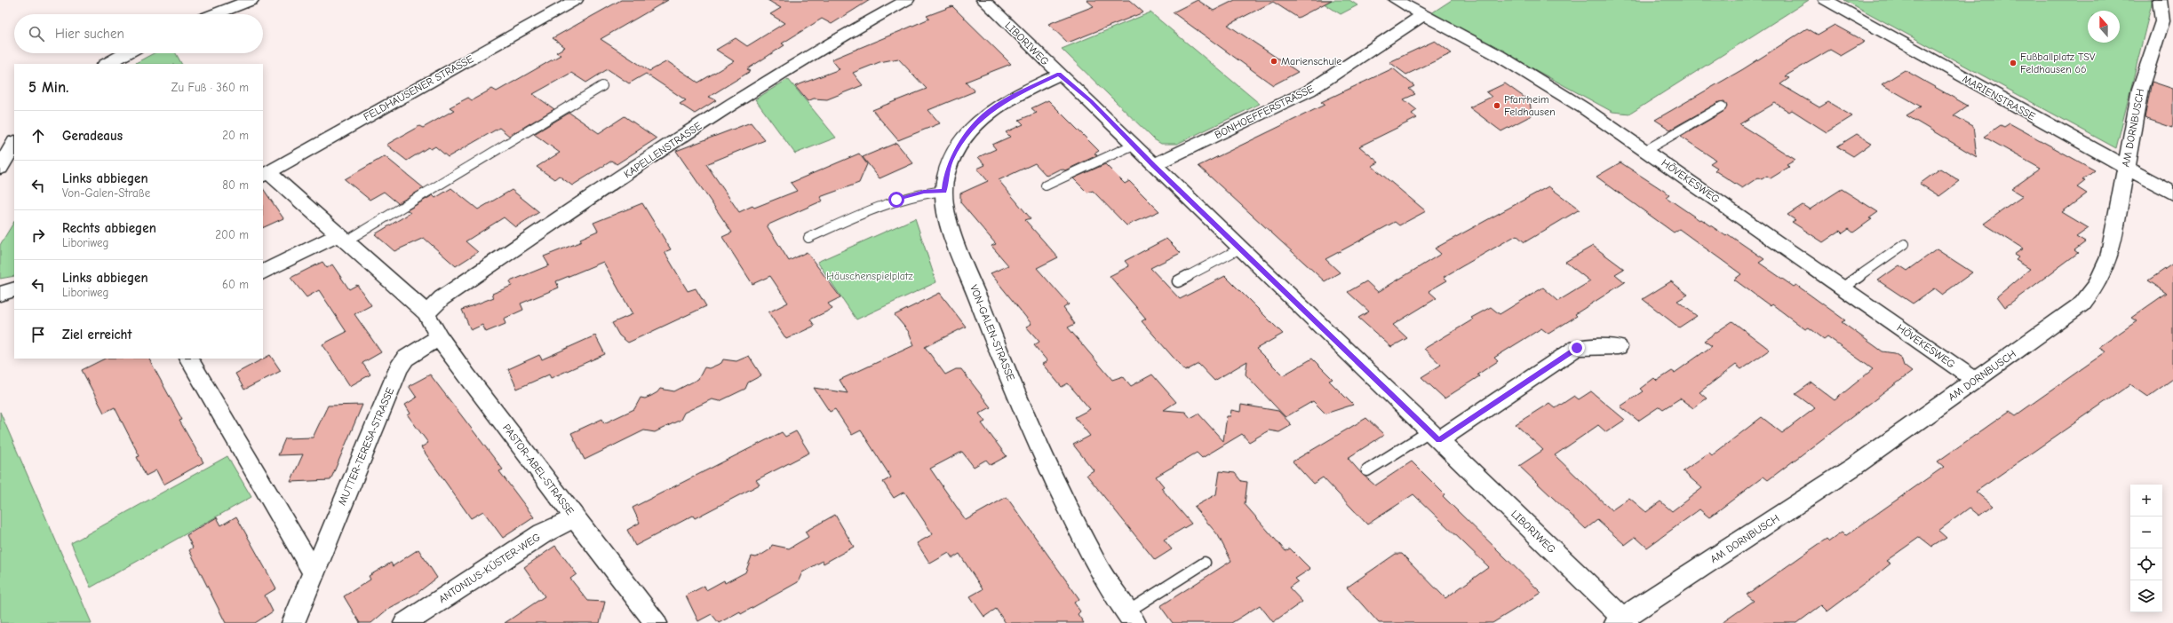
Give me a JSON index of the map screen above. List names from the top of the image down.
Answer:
{
  "streets": {
    "street": [
      "LIBORIWEG",
      "FELDHAUSENER STRASSE",
      "MARIENSTRASSE",
      "BONHOEFFERSTRASSE",
      "AM DORNBUSCH",
      "KAPELLENSTRASSE",
      "HÖVEKESWEG",
      "VON-GALEN-STRASSE",
      "MUTTER-TERESA-STRASSE",
      "PASTOR-ABEL-STRASSE",
      "ANTONIUS-KÜSTER-WEG"
    ]
  },
  "crossings": [
    ["LIBORIWEG", "BONHOEFFERSTRASSE"],
    ["LIBORIWEG", "AM DORNBUSCH"],
    ["LIBORIWEG", "VON-GALEN-STRASSE"],
    ["MARIENSTRASSE", "AM DORNBUSCH"],
    ["BONHOEFFERSTRASSE", "HÖVEKESWEG"],
    ["AM DORNBUSCH", "HÖVEKESWEG"],
    ["KAPELLENSTRASSE", "PASTOR-ABEL-STRASSE"],
    ["MUTTER-TERESA-STRASSE", "PASTOR-ABEL-STRASSE"],
    ["PASTOR-ABEL-STRASSE", "ANTONIUS-KÜSTER-WEG"]
  ],
  "parks": ["Häuschenspielplatz"],
  "places": ["Marienschule", "Fußballplatz TSV Feldhausen 66", "Pfarrheim Feldhausen"],
  "north": "top",
  "page": {
    "search": "Hier suchen",
    "heading": ["5 Min.", "Zu Fuß · 360 m"],
    "list": [
      ["Geradeaus", "20 m"],
      ["Links abbiegen", "Von-Galen-Straße", "80 m"],
      ["Rechts abbiegen", "Liboriweg", "200 m"],
      ["Links abbiegen", "Liboriweg", "60 m"],
      "Ziel erreicht"
    ],
    "map_buttons": ["+", "−"]
  }
}
